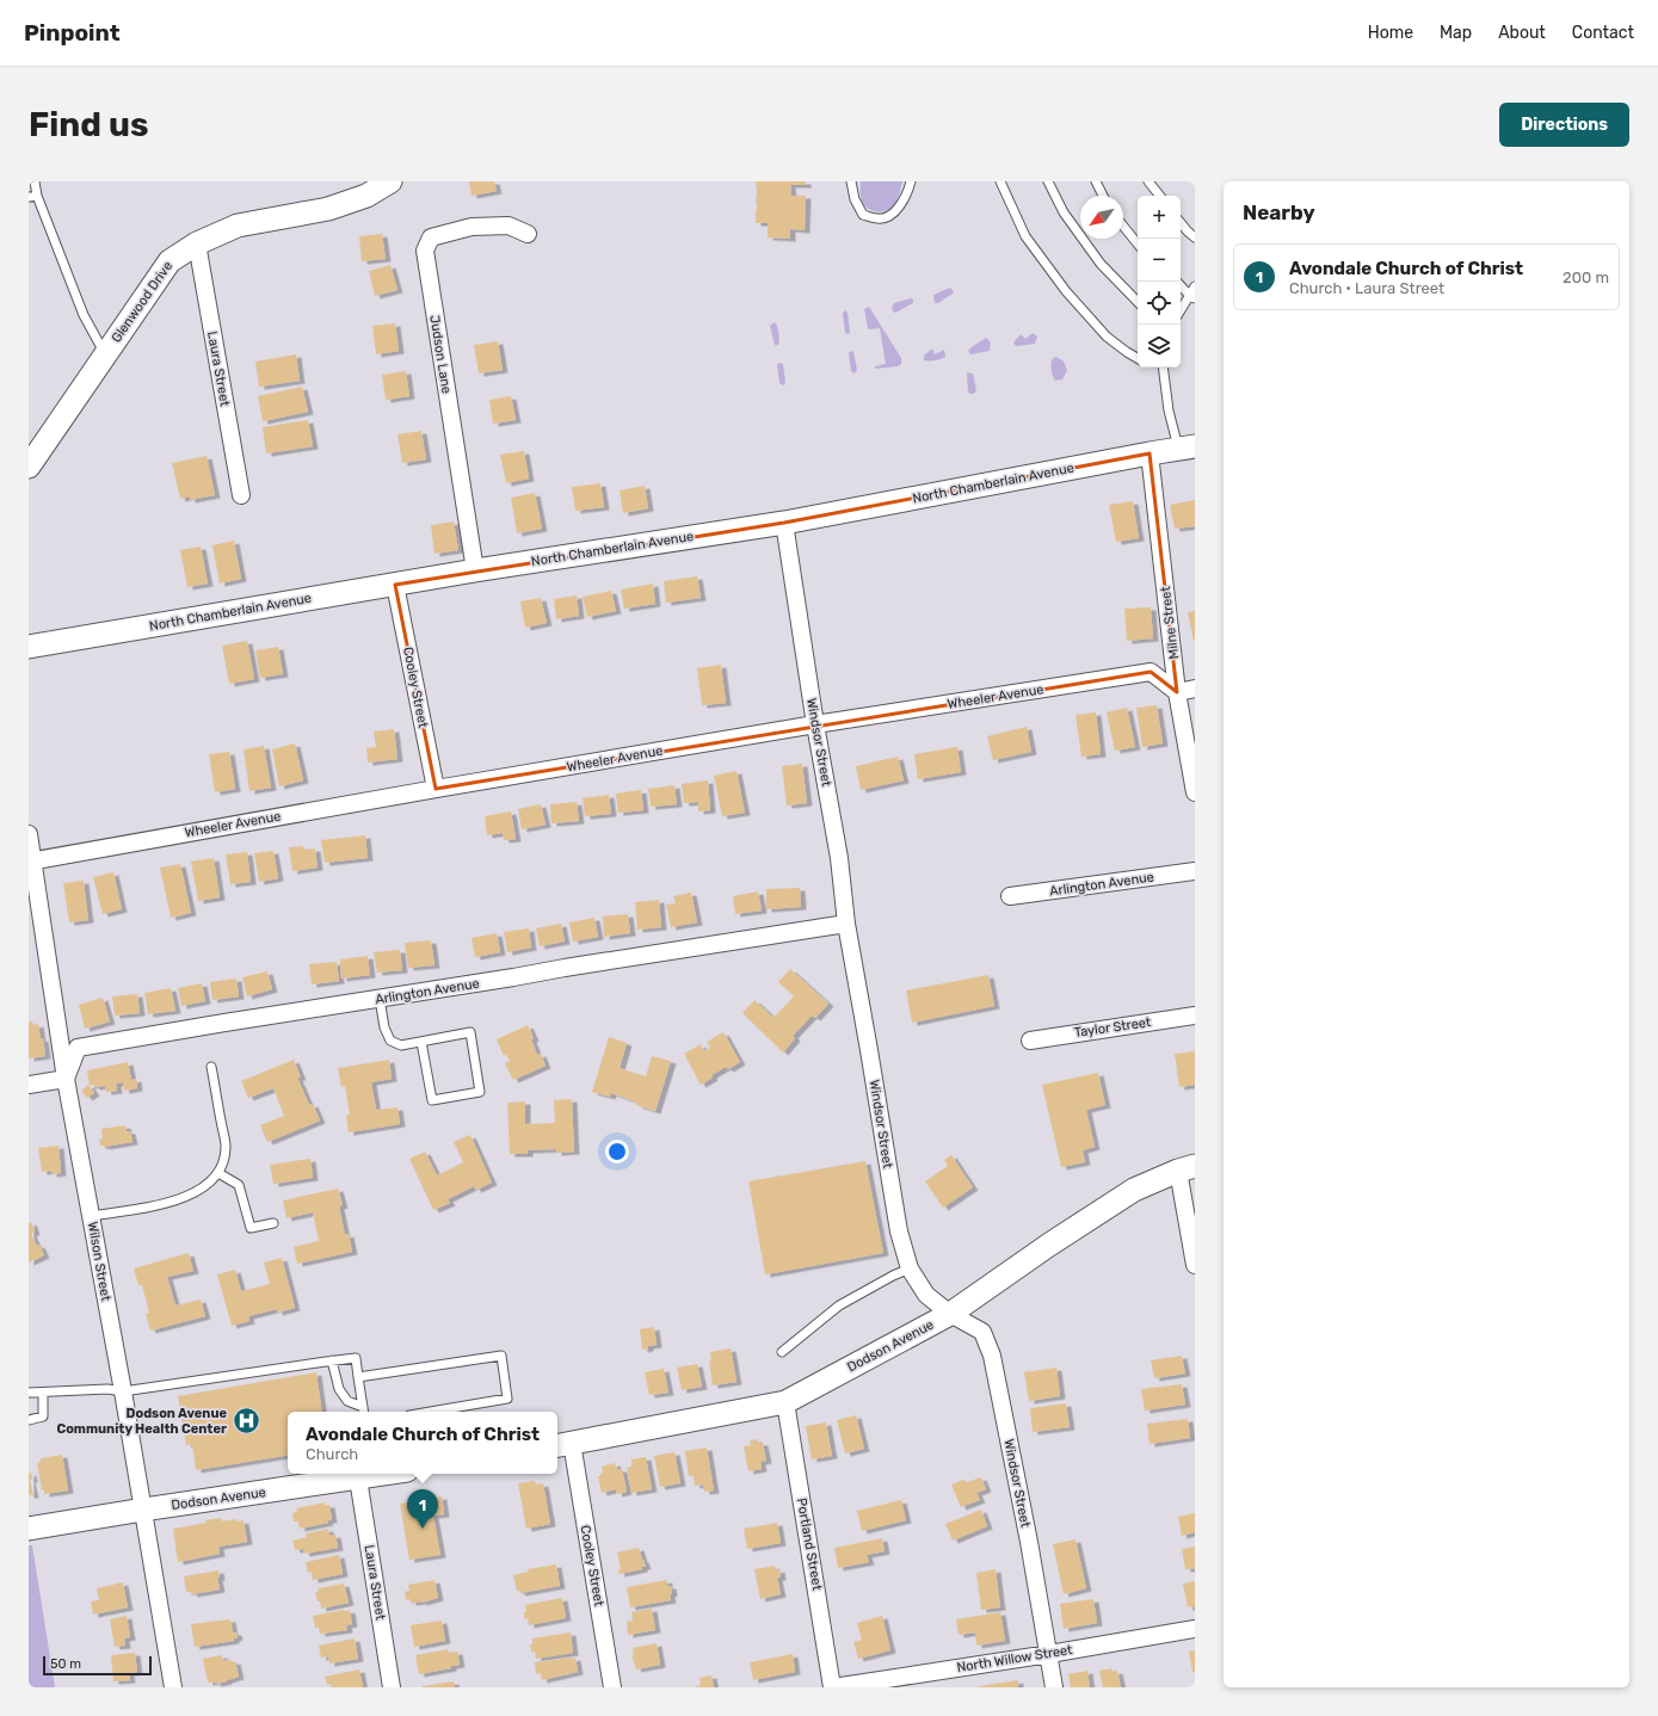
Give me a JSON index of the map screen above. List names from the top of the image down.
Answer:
{
  "streets": {
    "street": [
      "Glenwood Drive",
      "Judson Lane",
      "Laura Street",
      "North Chamberlain Avenue",
      "Milne Street",
      "Cooley Street",
      "Wheeler Avenue",
      "Windsor Street",
      "Arlington Avenue",
      "Taylor Street",
      "Wilson Street",
      "Dodson Avenue",
      "Portland Street",
      "North Willow Street"
    ]
  },
  "crossings": [
    ["Glenwood Drive", "Laura Street"],
    ["Judson Lane", "North Chamberlain Avenue"],
    ["Laura Street", "Dodson Avenue"],
    ["North Chamberlain Avenue", "Milne Street"],
    ["North Chamberlain Avenue", "Cooley Street"],
    ["North Chamberlain Avenue", "Windsor Street"],
    ["Milne Street", "Wheeler Avenue"],
    ["Cooley Street", "Wheeler Avenue"],
    ["Cooley Street", "Dodson Avenue"],
    ["Wheeler Avenue", "Windsor Street"],
    ["Wheeler Avenue", "Wilson Street"],
    ["Windsor Street", "Arlington Avenue"],
    ["Windsor Street", "Dodson Avenue"],
    ["Windsor Street", "North Willow Street"],
    ["Arlington Avenue", "Wilson Street"],
    ["Wilson Street", "Dodson Avenue"],
    ["Dodson Avenue", "Portland Street"],
    ["Portland Street", "North Willow Street"]
  ],
  "places": {
    "hospital": ["Dodson Avenue Community Health Center"]
  },
  "scale_bar": "50 m",
  "north": "bottom left",
  "page": {
    "header": "Pinpoint",
    "nav": [
      "Home",
      "Map",
      "About",
      "Contact"
    ],
    "buttons": "Directions",
    "title": "Find us",
    "heading": "Nearby",
    "map_buttons": ["+", "−"],
    "list": [
      {
        "mark": "1",
        "name": "Avondale Church of Christ",
        "note": "Church · Laura Street",
        "value": "200 m"
      }
    ],
    "popup": ["Avondale Church of Christ", "Church"],
    "pins": "1",
    "scale": "50 m"
  }
}
